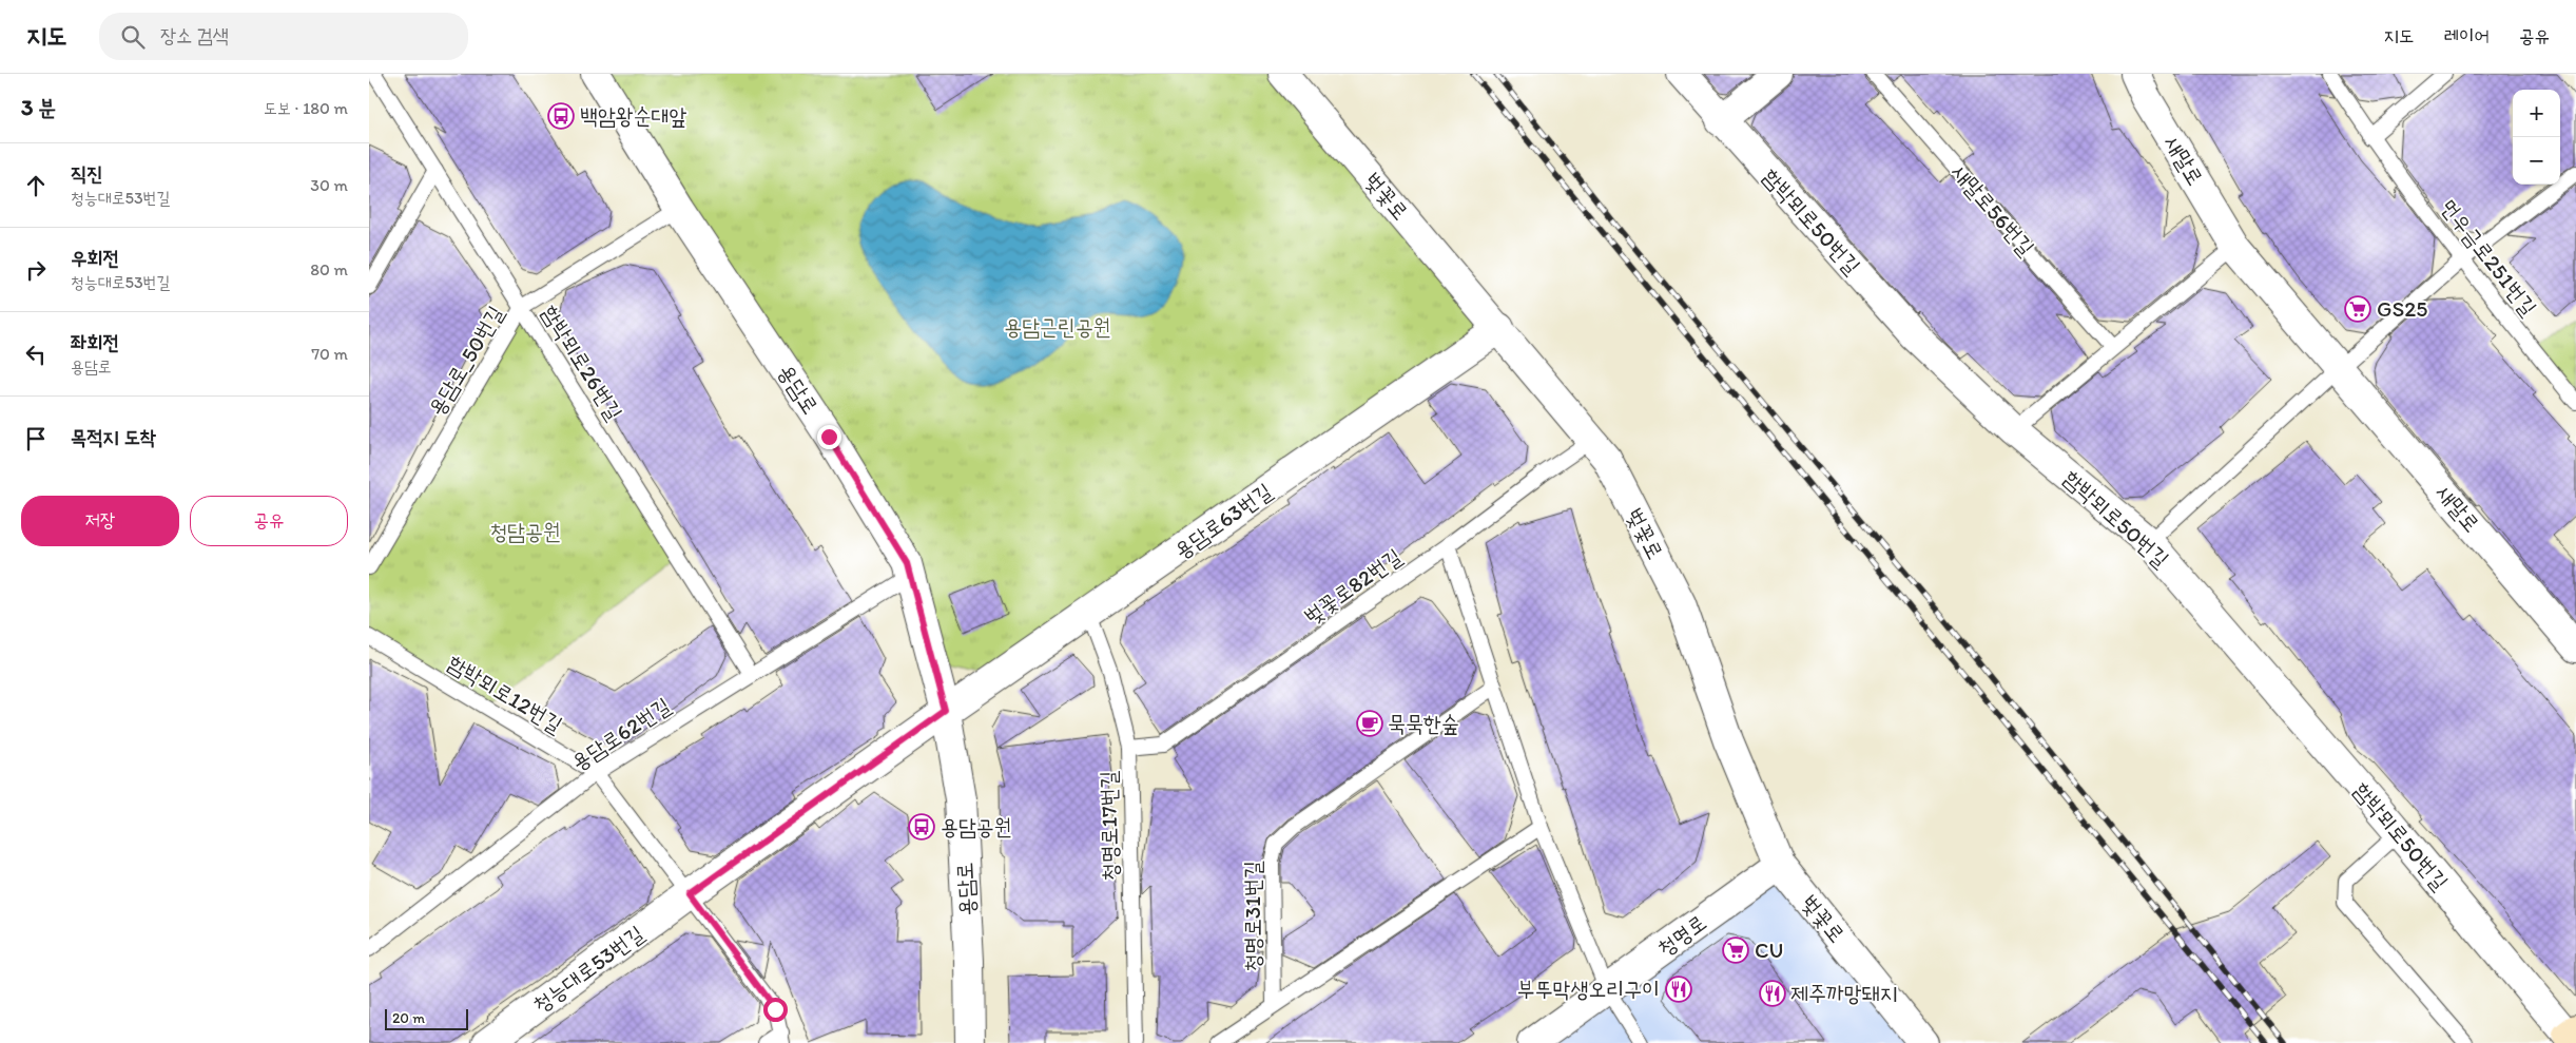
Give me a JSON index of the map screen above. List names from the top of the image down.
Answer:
{
  "streets": {
    "street": [
      "새말로",
      "벚꽃로",
      "함박뫼로50번길",
      "용담로",
      "용담로63번길",
      "청명로",
      "청능대로53번길"
    ],
    "lane": [
      "새말로56번길",
      "먼우금로251번길",
      "용담로_50번길",
      "함박뫼로26번길",
      "벚꽃로82번길",
      "함박뫼로12번길",
      "용담로62번길",
      "청명로17번길",
      "청명로31번길"
    ]
  },
  "crossings": [
    ["벚꽃로", "용담로63번길"],
    ["벚꽃로", "벚꽃로82번길"],
    ["벚꽃로", "청명로"],
    ["용담로_50번길", "함박뫼로26번길"],
    ["용담로_50번길", "용담로"],
    ["함박뫼로26번길", "용담로62번길"],
    ["용담로", "용담로63번길"],
    ["용담로", "용담로62번길"],
    ["용담로", "청능대로53번길"],
    ["용담로63번길", "청명로17번길"],
    ["용담로63번길", "청능대로53번길"],
    ["벚꽃로82번길", "청명로17번길"],
    ["함박뫼로12번길", "용담로62번길"],
    ["함박뫼로12번길", "청능대로53번길"]
  ],
  "parks": ["용담근린공원", "청담공원"],
  "places": {
    "bus stop": ["백암왕순대앞", "용담공원"],
    "supermarket": ["GS25", "CU"],
    "cafe": ["묵묵한숲"],
    "restaurant": ["부뚜막생오리구이", "제주까망돼지"]
  },
  "scale_bar": "20 m",
  "page": {
    "header": "지도",
    "search": "장소 검색",
    "nav": ["지도", "레이어", "공유"],
    "heading": ["3 분", "도보 · 180 m"],
    "map_buttons": ["+", "−"],
    "list": [
      ["직진", "청능대로53번길", "30 m"],
      ["우회전", "청능대로53번길", "80 m"],
      ["좌회전", "용담로", "70 m"],
      "목적지 도착"
    ],
    "buttons": ["저장", "공유"],
    "scale": "20 m"
  }
}
